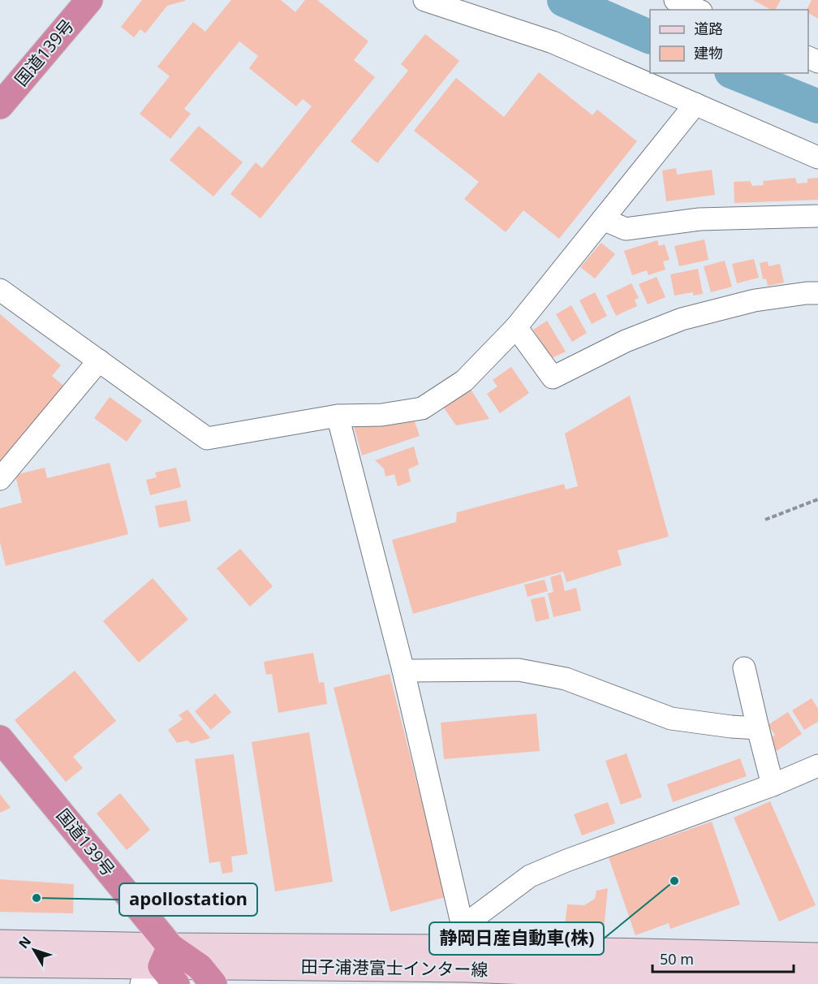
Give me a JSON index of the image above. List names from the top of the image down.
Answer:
{
  "streets": {
    "highway": ["国道139号"],
    "main road": ["田子浦港富士インター線"]
  },
  "crossings": [
    ["国道139号", "田子浦港富士インター線"]
  ],
  "places": ["静岡日産自動車(株)", "apollostation"],
  "legend": ["道路", "建物"],
  "scale_bar": "50 m",
  "north": "top left"
}
